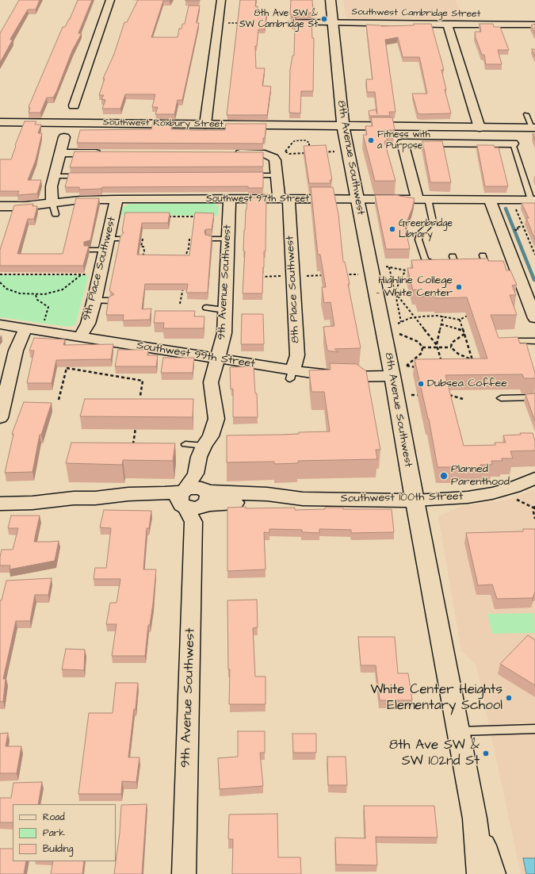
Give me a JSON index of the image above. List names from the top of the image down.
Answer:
{
  "streets": {
    "street": [
      "Southwest Cambridge Street",
      "Southwest Roxbury Street",
      "8th Avenue Southwest",
      "Southwest 97th Street",
      "9th Place Southwest",
      "9th Avenue Southwest",
      "8th Place Southwest",
      "Southwest 99th Street",
      "Southwest 100th Street"
    ]
  },
  "crossings": [
    ["Southwest Cambridge Street", "8th Avenue Southwest"],
    ["Southwest Roxbury Street", "8th Avenue Southwest"],
    ["8th Avenue Southwest", "Southwest 97th Street"],
    ["8th Avenue Southwest", "Southwest 99th Street"],
    ["8th Avenue Southwest", "Southwest 100th Street"],
    ["Southwest 97th Street", "9th Place Southwest"],
    ["Southwest 97th Street", "9th Avenue Southwest"],
    ["Southwest 97th Street", "8th Place Southwest"],
    ["9th Place Southwest", "Southwest 99th Street"],
    ["9th Avenue Southwest", "Southwest 99th Street"],
    ["9th Avenue Southwest", "Southwest 100th Street"],
    ["8th Place Southwest", "Southwest 99th Street"]
  ],
  "places": [
    "8th Ave SW & SW Cambridge St",
    "Fitness with a Purpose",
    "Greenbridge Library",
    "Highline College - White Center",
    "Dubsea Coffee",
    "Planned Parenthood",
    "White Center Heights Elementary School",
    "8th Ave SW & SW 102nd St"
  ],
  "legend": ["Road", "Park", "Building"]
}
